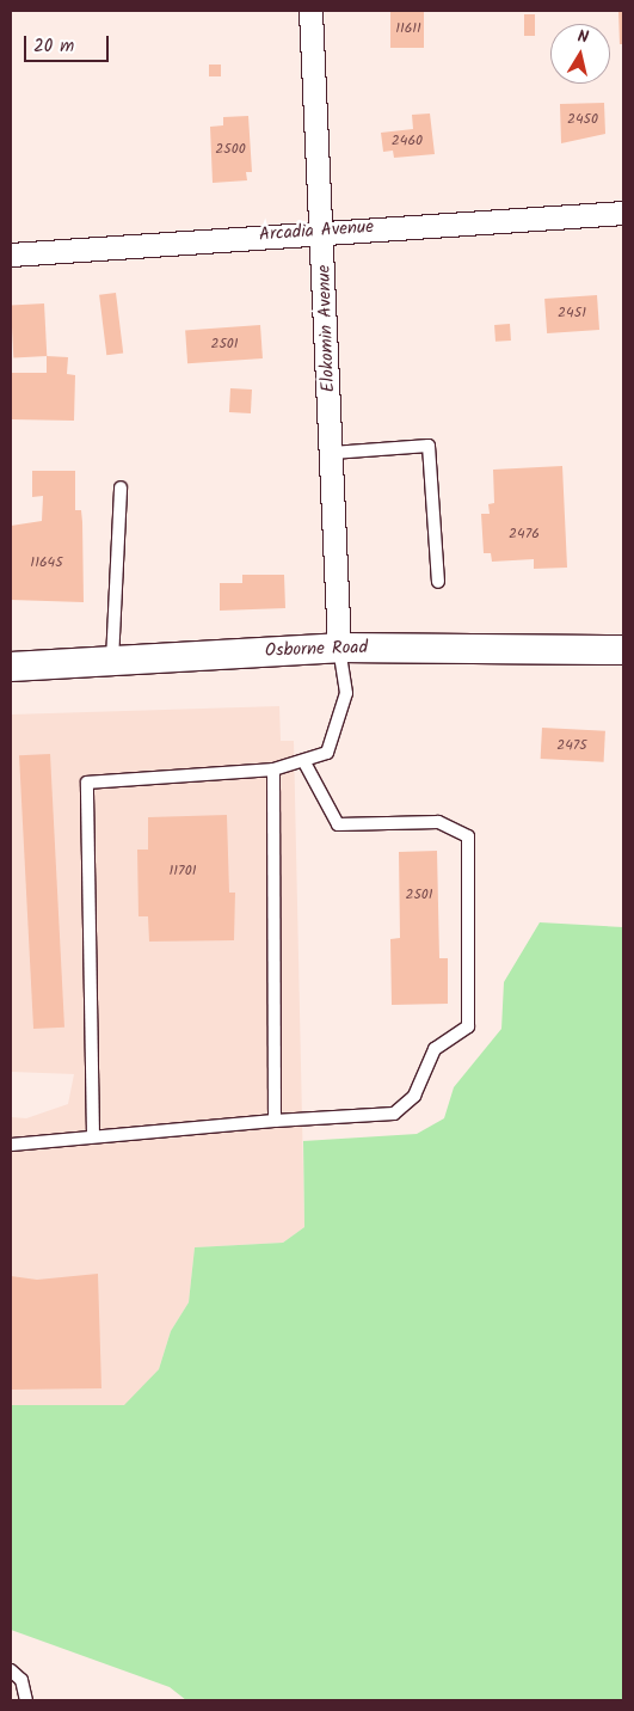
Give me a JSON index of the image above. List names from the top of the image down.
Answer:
{
  "streets": {
    "street": ["Arcadia Avenue", "Elokomin Avenue", "Osborne Road"]
  },
  "crossings": [
    ["Arcadia Avenue", "Elokomin Avenue"],
    ["Elokomin Avenue", "Osborne Road"]
  ],
  "house_numbers": [
    "11611",
    "2450",
    "2460",
    "2500",
    "2451",
    "2501",
    "2476",
    "11645",
    "2475",
    "11701",
    "2501"
  ],
  "scale_bar": "20 m",
  "north": "top"
}
